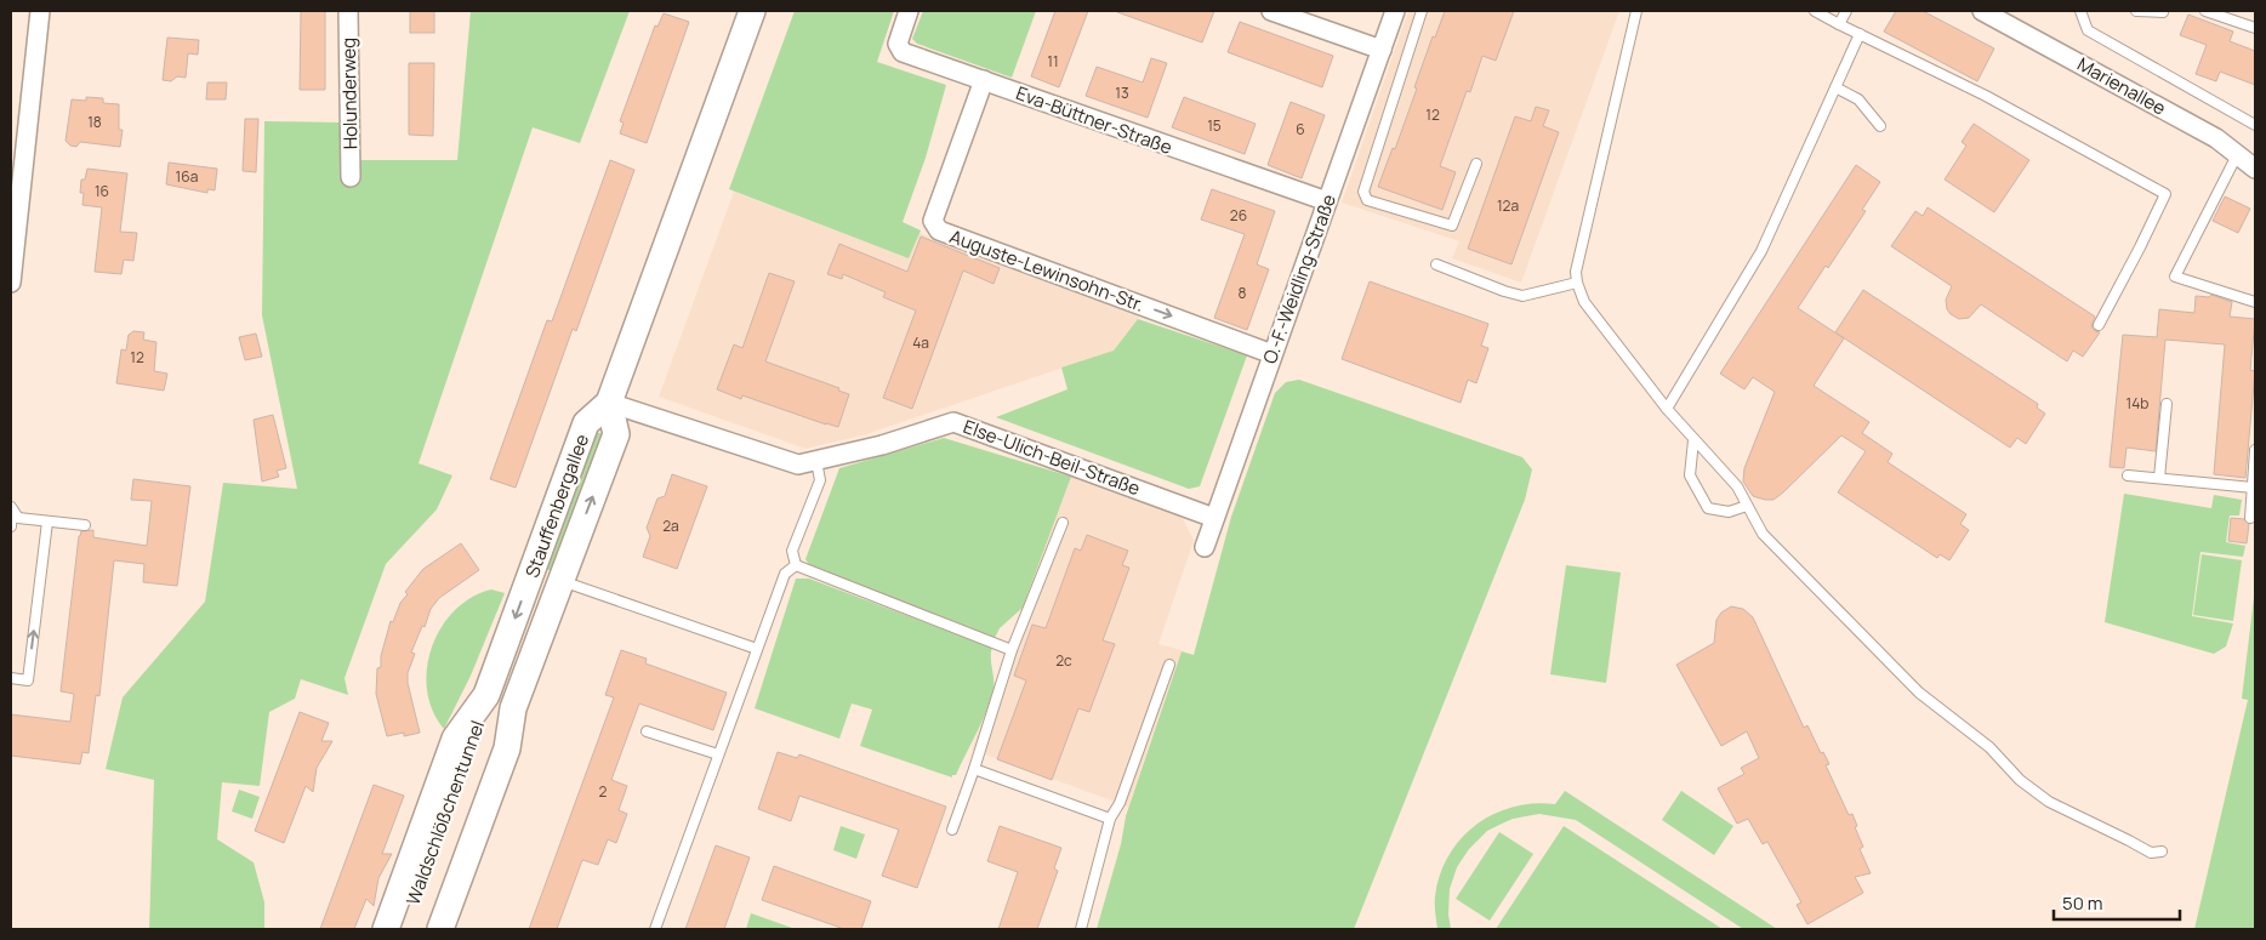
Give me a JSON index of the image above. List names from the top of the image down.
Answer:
{
  "streets": {
    "main road": ["Stauffenbergallee", "Waldschlößchentunnel"],
    "street": [
      "Marienallee",
      "Holunderweg",
      "Eva-Büttner-Straße",
      "Auguste-Lewinsohn-Str.",
      "O.-F.-Weidling-Straße",
      "Else-Ulich-Beil-Straße"
    ]
  },
  "crossings": [
    ["Eva-Büttner-Straße", "Auguste-Lewinsohn-Str."],
    ["Eva-Büttner-Straße", "O.-F.-Weidling-Straße"],
    ["Auguste-Lewinsohn-Str.", "O.-F.-Weidling-Straße"],
    ["O.-F.-Weidling-Straße", "Else-Ulich-Beil-Straße"],
    ["Else-Ulich-Beil-Straße", "Stauffenbergallee"],
    ["Stauffenbergallee", "Waldschlößchentunnel"]
  ],
  "house_numbers": [
    "11",
    "13",
    "12",
    "18",
    "15",
    "6",
    "16a",
    "16",
    "12a",
    "26",
    "8",
    "4a",
    "12",
    "14b",
    "2a",
    "2c",
    "2"
  ],
  "scale_bar": "50 m"
}
